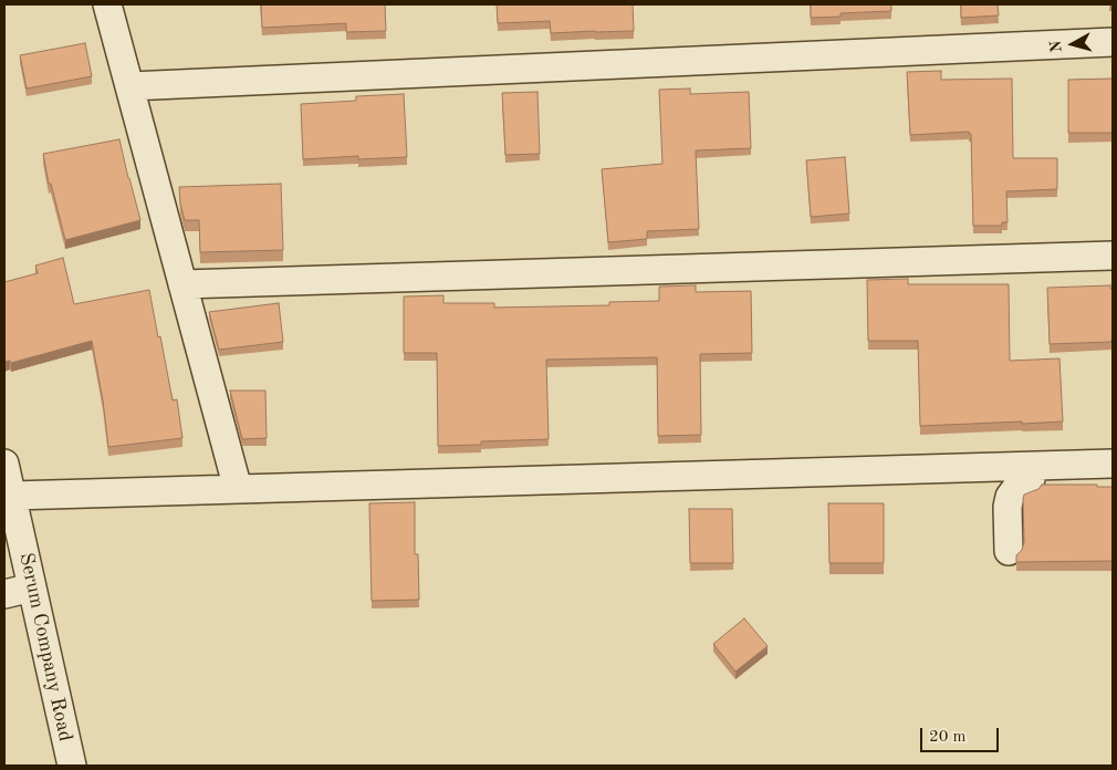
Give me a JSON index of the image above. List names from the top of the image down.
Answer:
{
  "streets": {
    "street": ["Serum Company Road"]
  },
  "scale_bar": "20 m",
  "north": "left"
}
